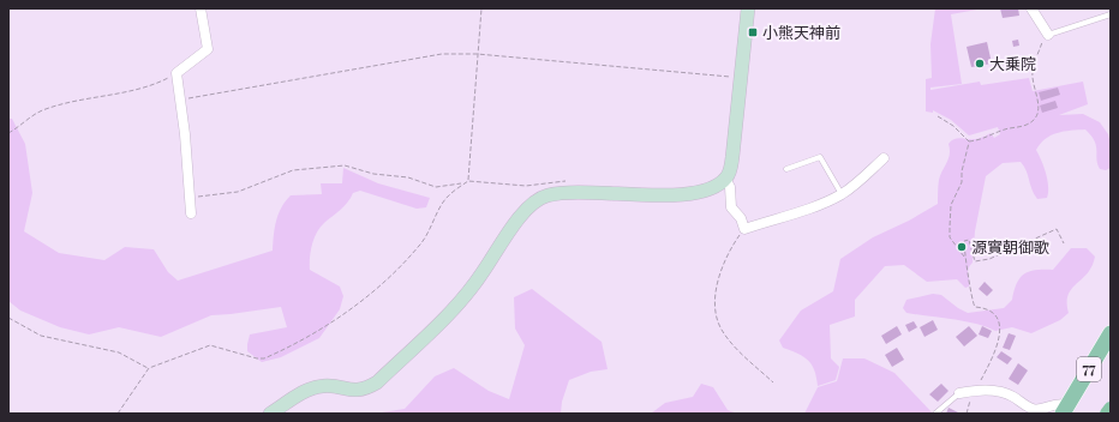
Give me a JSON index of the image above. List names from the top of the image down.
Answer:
{
  "streets": {
    "main road": ["77"]
  },
  "places": {
    "transit": ["小熊天神前"],
    "other": ["大乗院", "源實朝御歌"]
  }
}
